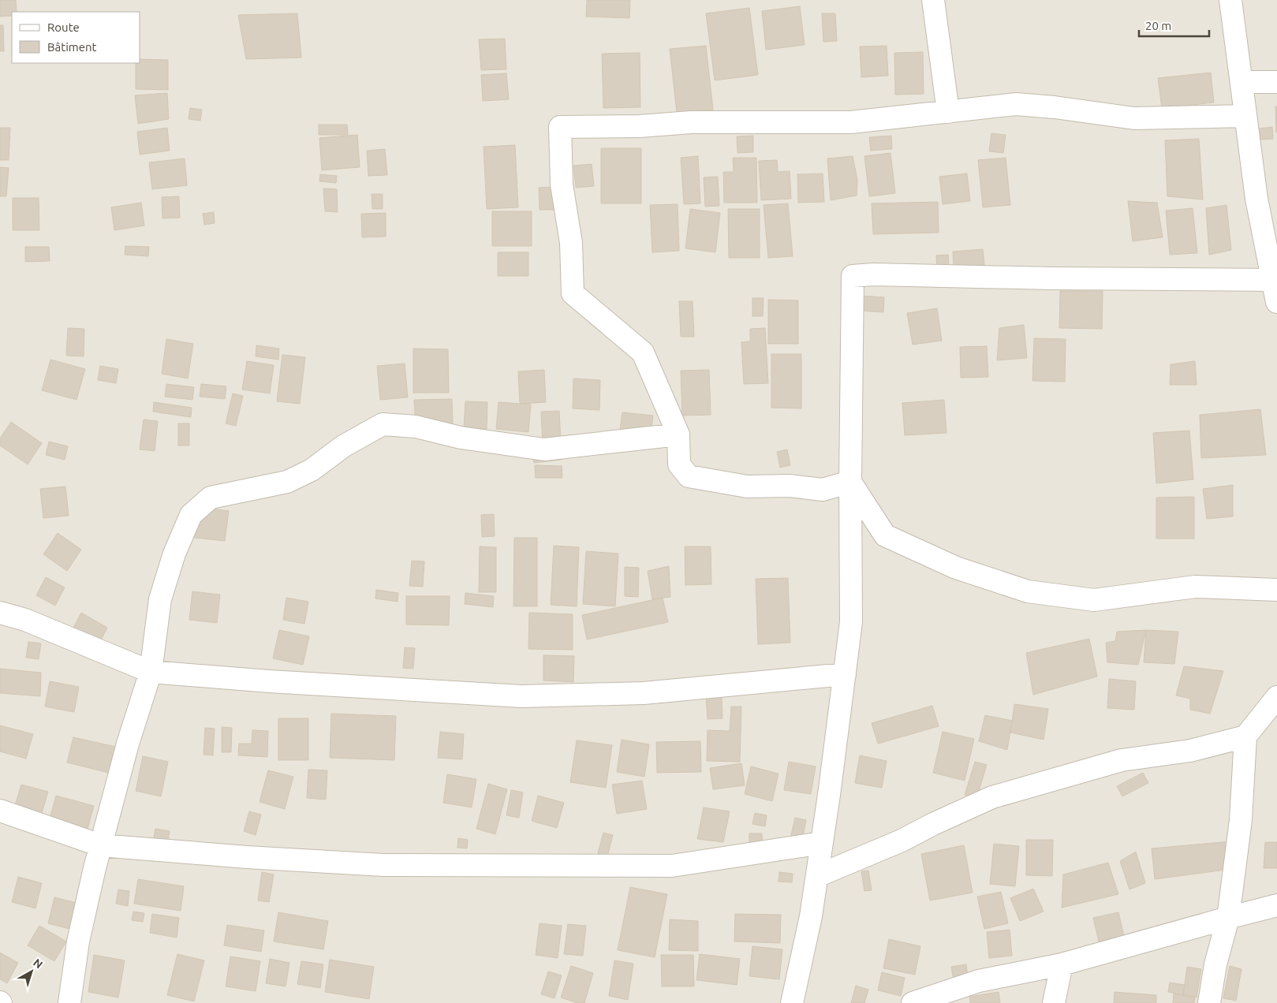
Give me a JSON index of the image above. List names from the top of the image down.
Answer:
{
  "legend": ["Route", "Bâtiment"],
  "scale_bar": "20 m",
  "north": "top right"
}
